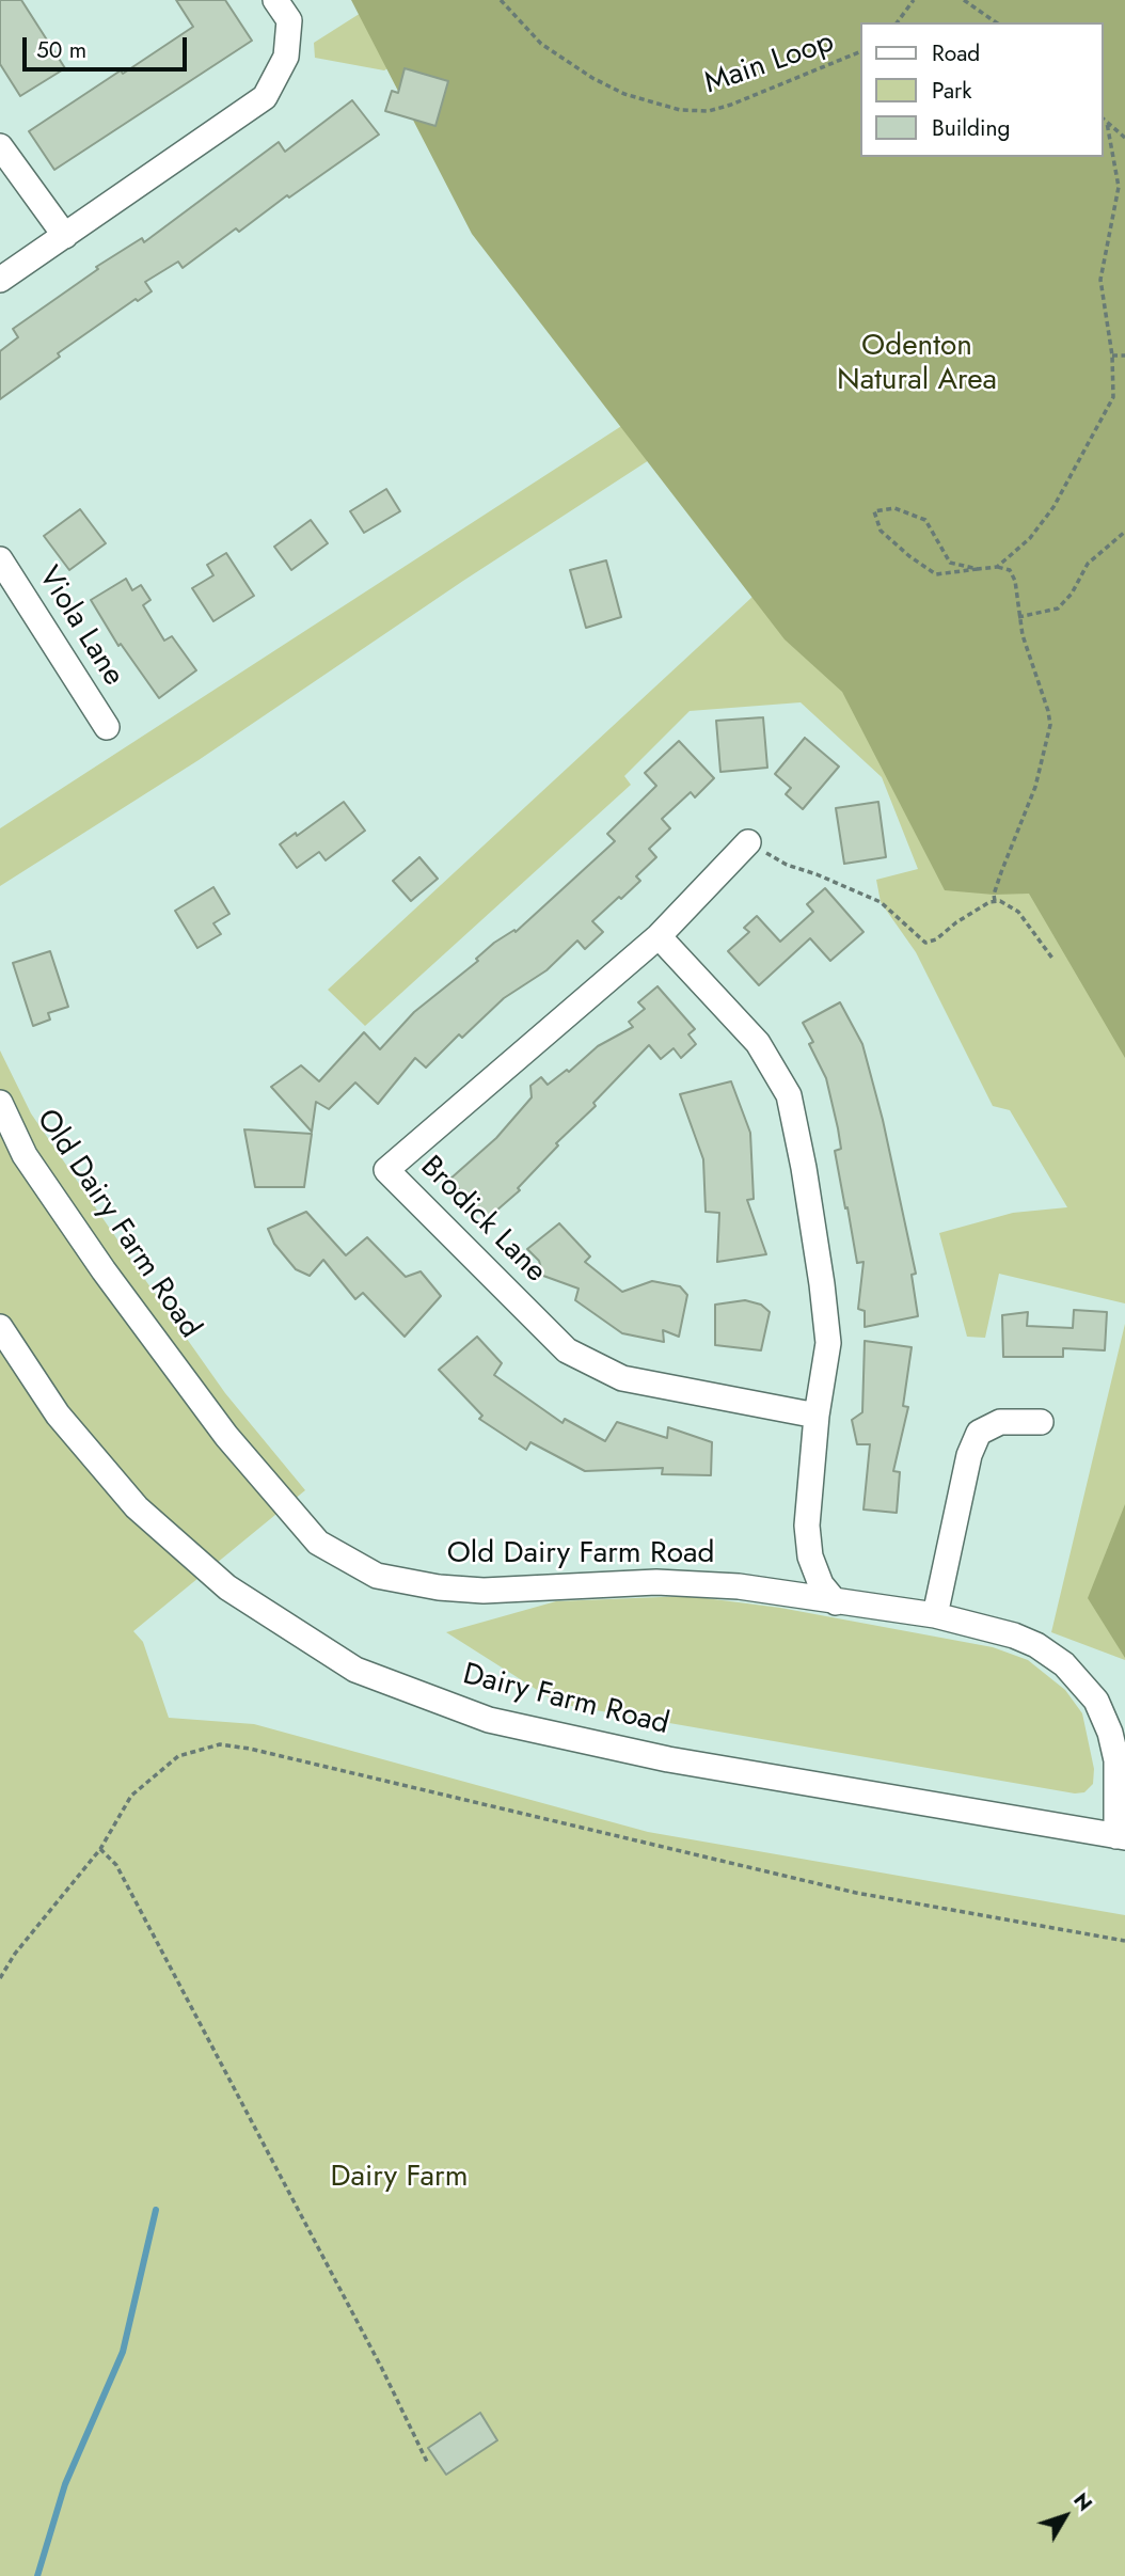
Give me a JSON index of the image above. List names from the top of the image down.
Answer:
{
  "streets": {
    "street": [
      "Viola Lane",
      "Brodick Lane",
      "Old Dairy Farm Road",
      "Dairy Farm Road"
    ],
    "path": ["Main Loop"]
  },
  "crossings": [
    ["Old Dairy Farm Road", "Dairy Farm Road"]
  ],
  "parks": ["Odenton Natural Area", "Dairy Farm"],
  "legend": ["Road", "Park", "Building"],
  "scale_bar": "50 m",
  "north": "top right"
}
